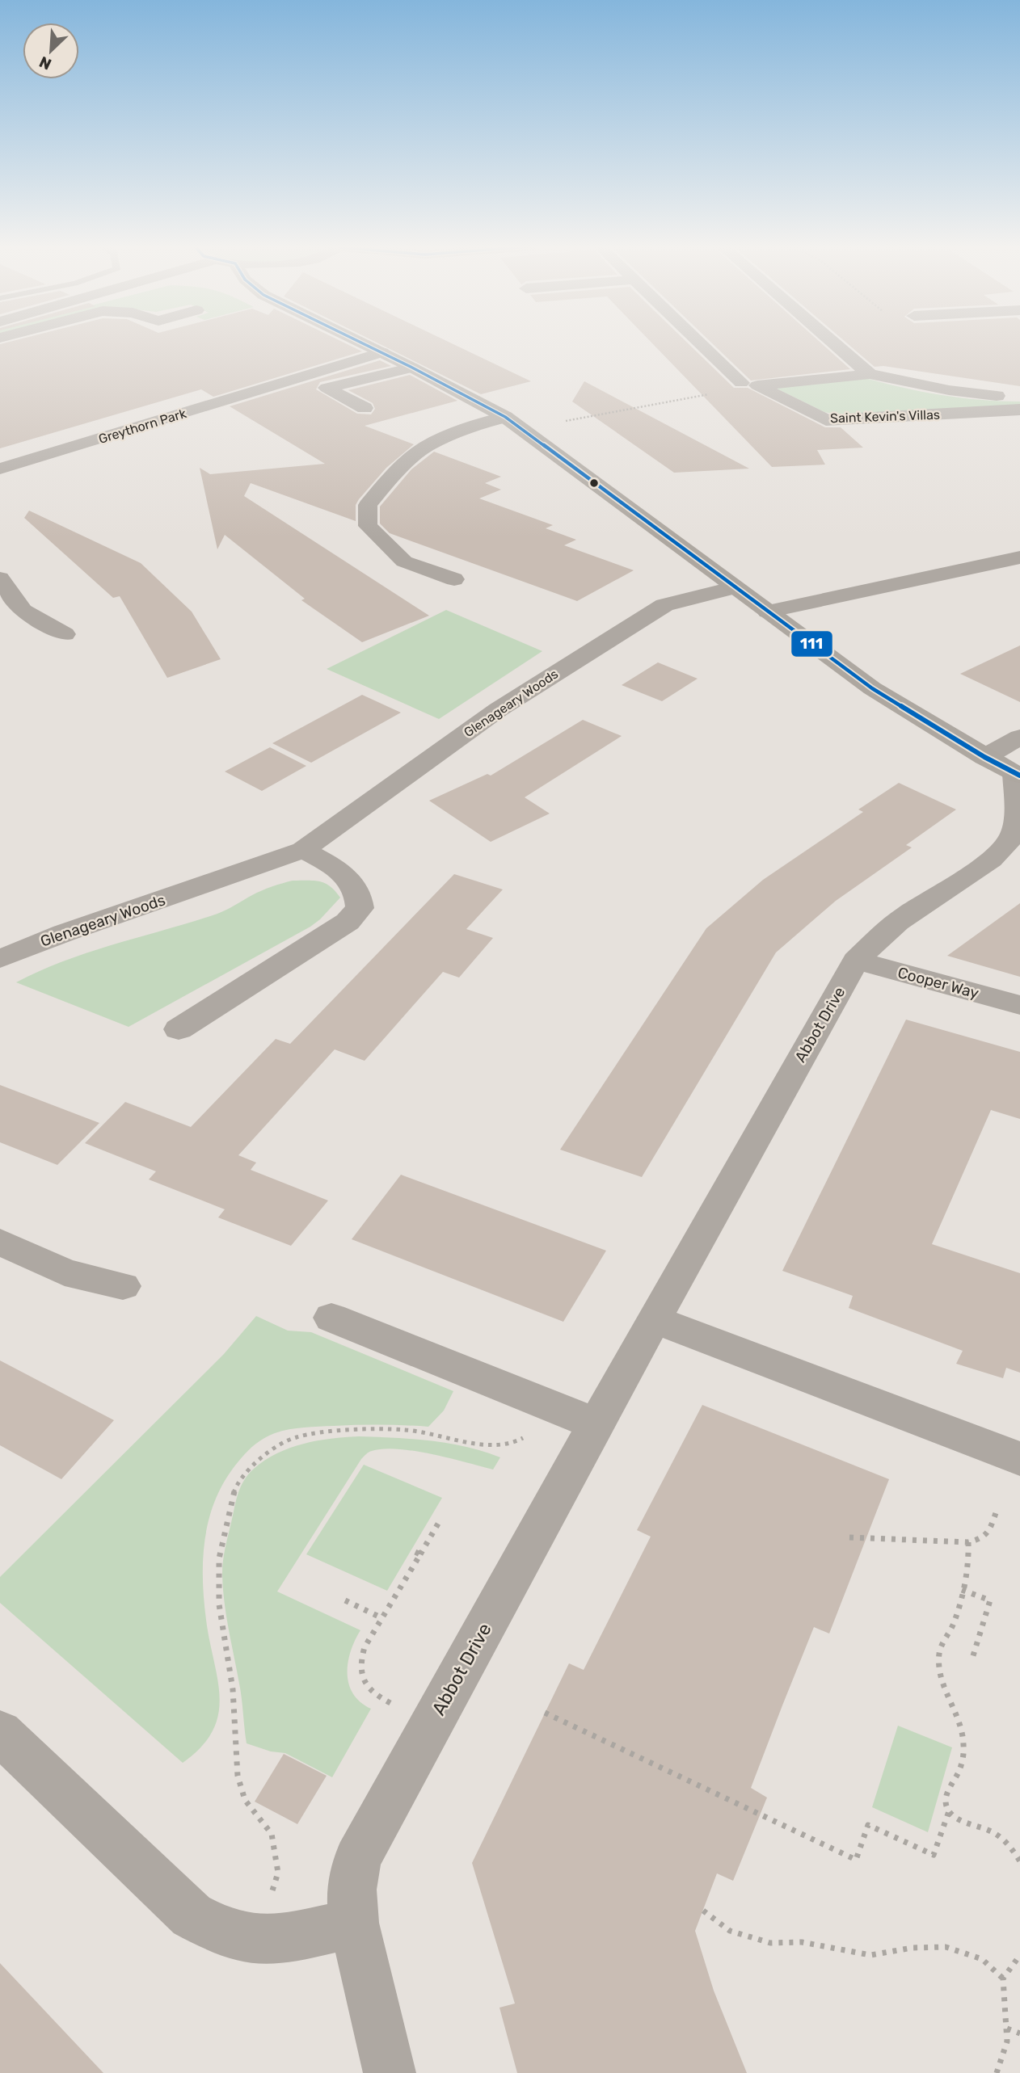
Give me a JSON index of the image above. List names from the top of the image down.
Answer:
{
  "streets": {
    "street": [
      "Saint Kevin's Villas",
      "Greythorn Park",
      "Glenageary Woods",
      "Cooper Way",
      "Abbot Drive"
    ]
  },
  "crossings": [
    ["Cooper Way", "Abbot Drive"]
  ],
  "lines": ["transit line 111"],
  "north": "bottom left"
}
